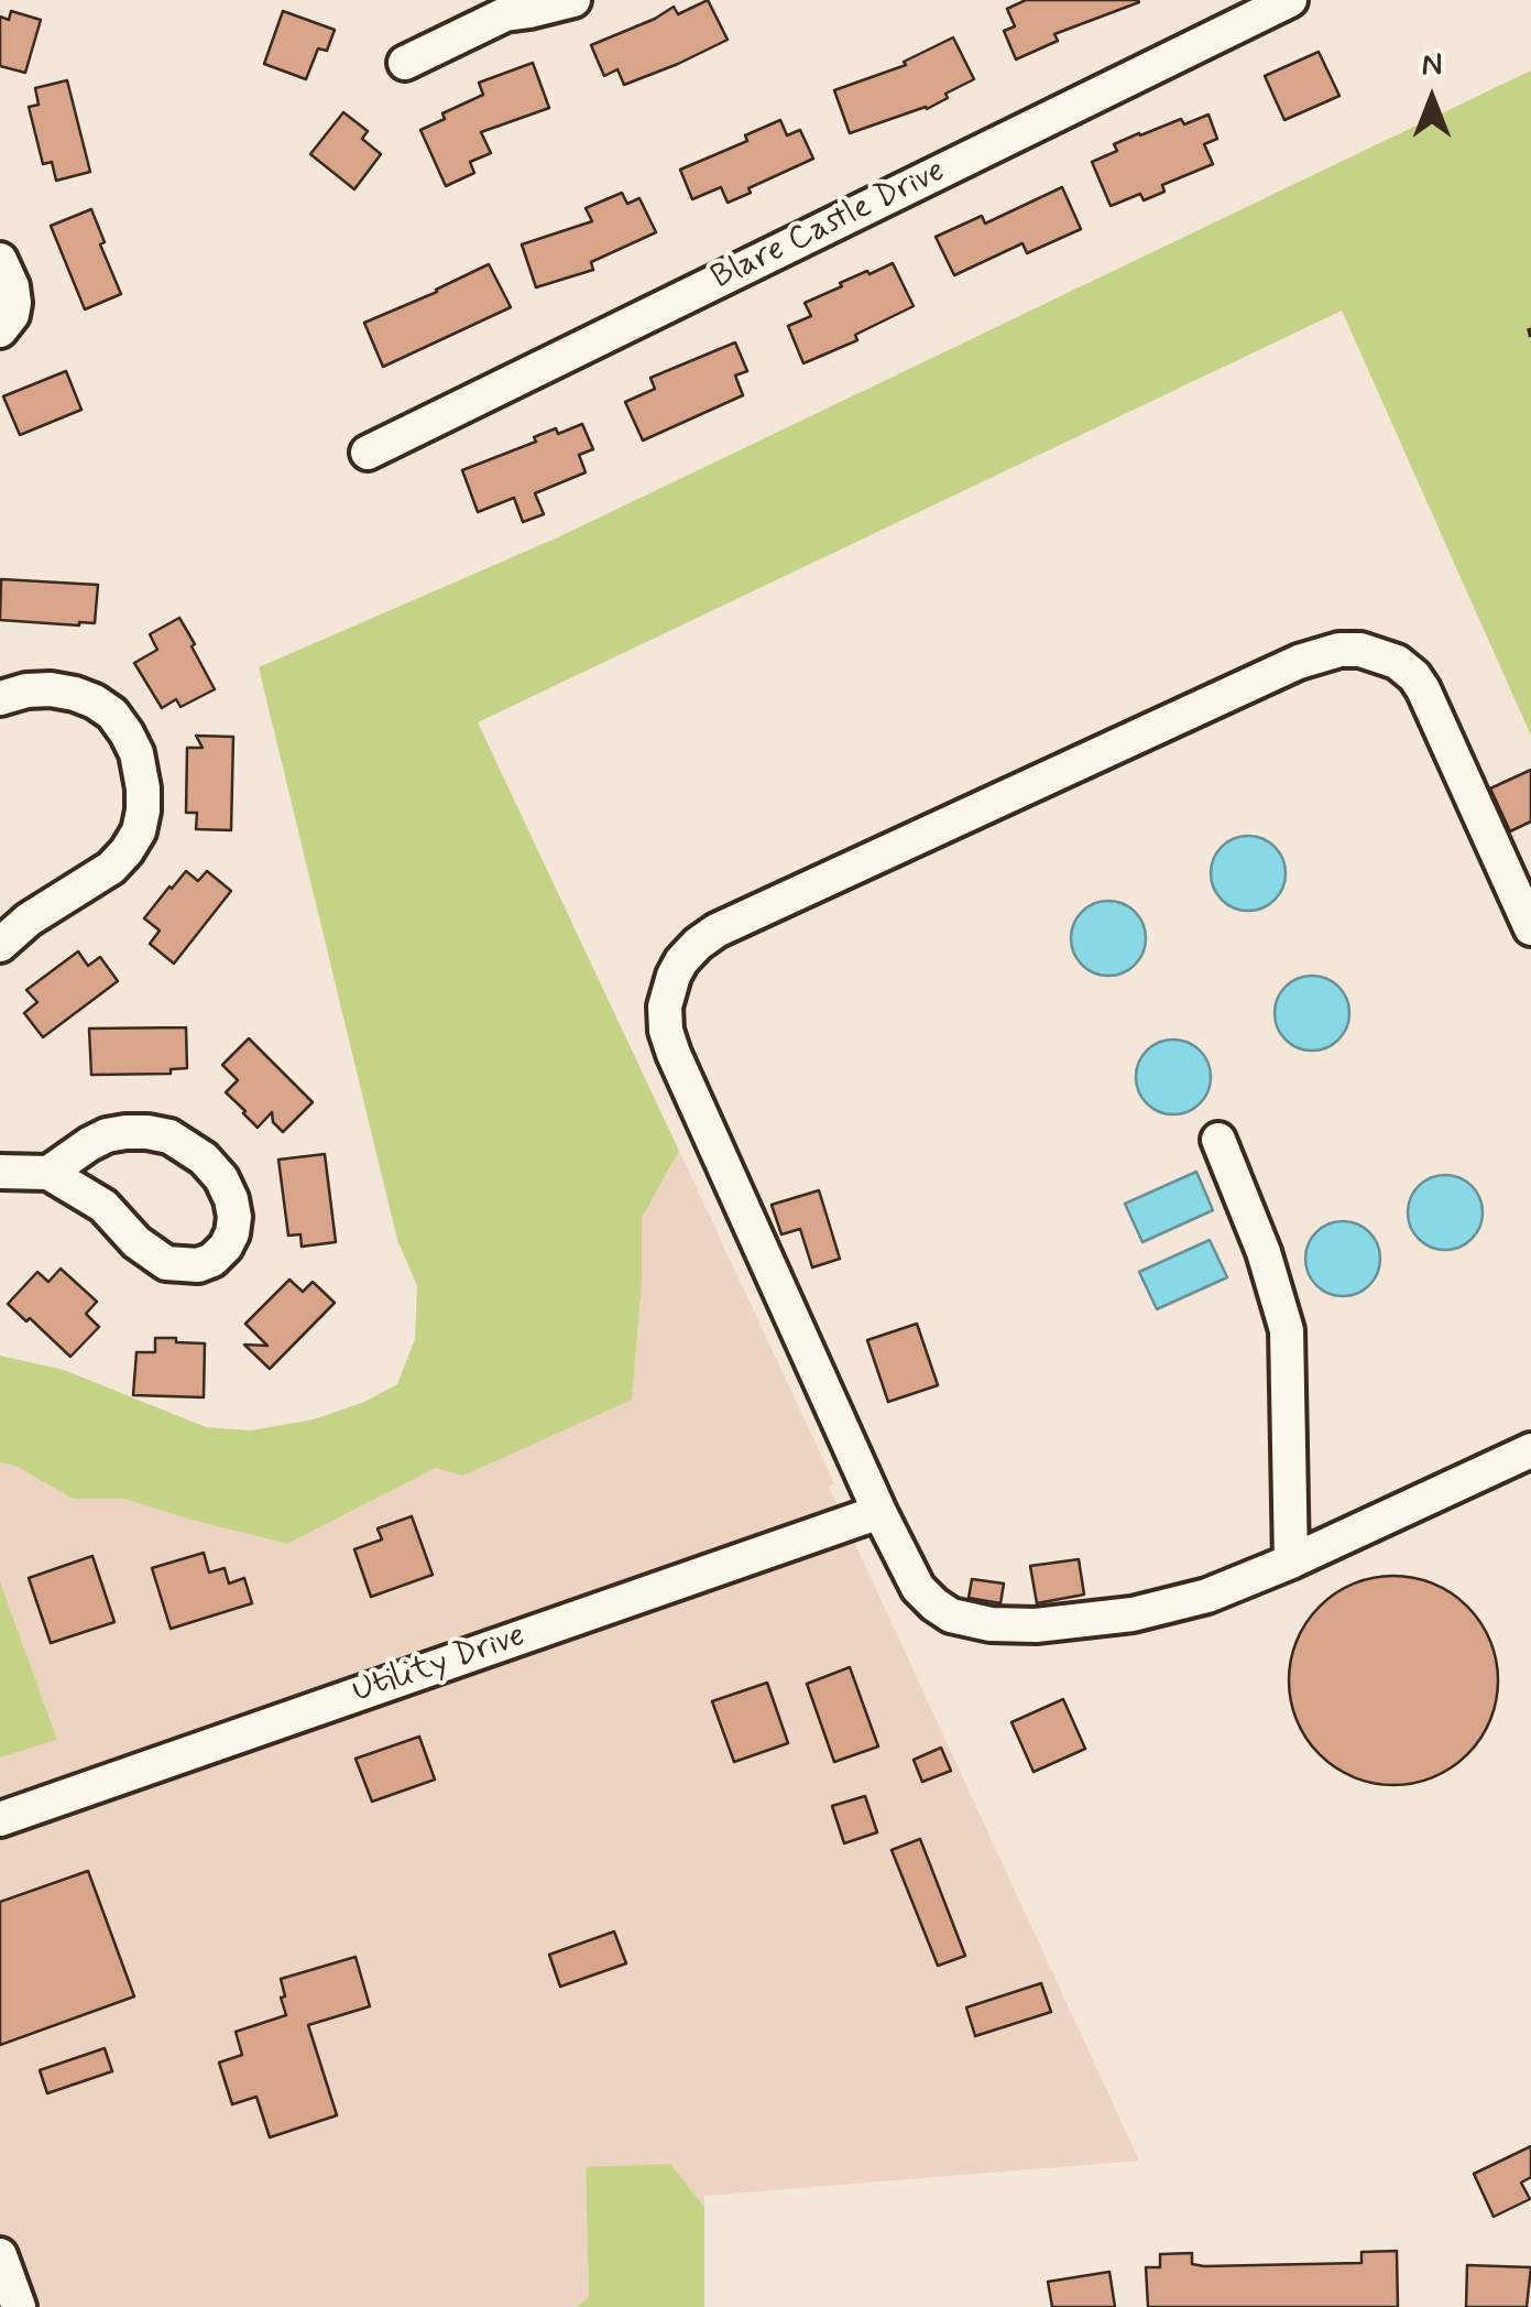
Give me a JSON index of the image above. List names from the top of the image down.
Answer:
{
  "streets": {
    "street": ["Blare Castle Drive", "Utility Drive"]
  },
  "north": "top"
}
